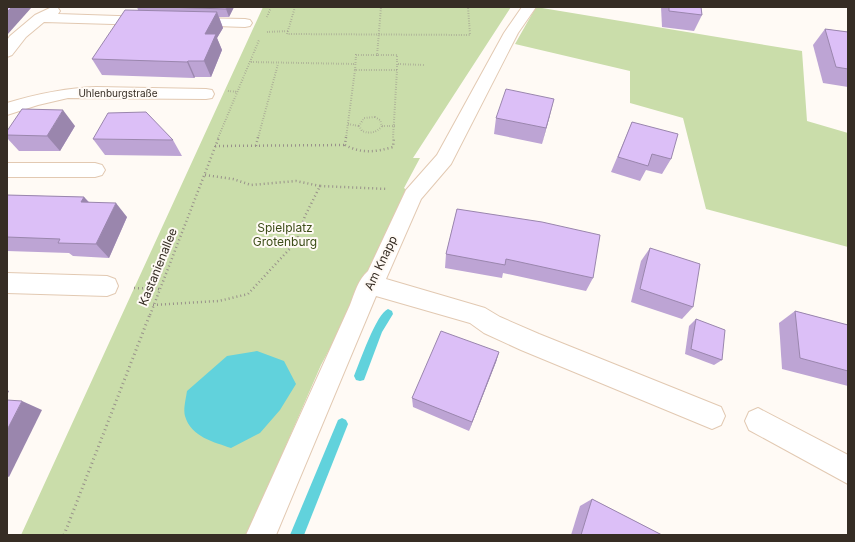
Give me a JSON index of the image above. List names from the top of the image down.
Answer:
{
  "streets": {
    "street": ["Uhlenburgstraße", "Am Knapp"],
    "path": ["Kastanienallee"]
  },
  "parks": ["Spielplatz Grotenburg"]
}
